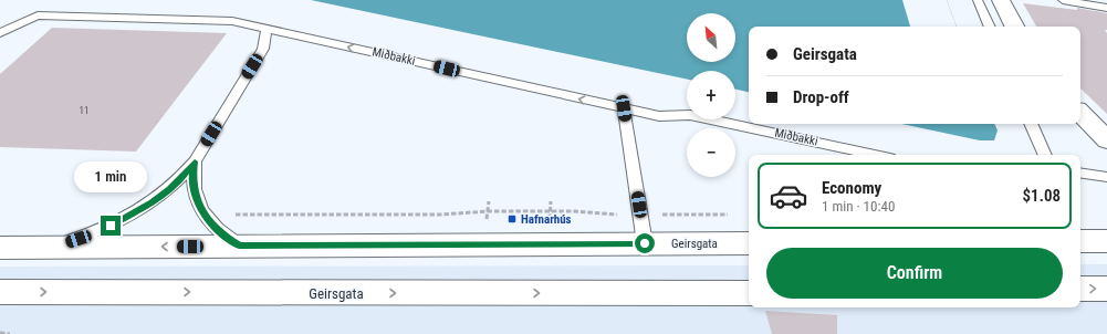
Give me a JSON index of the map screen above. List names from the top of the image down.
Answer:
{
  "streets": {
    "main road": ["Geirsgata"],
    "lane": ["Miðbakki"]
  },
  "one_way": ["Miðbakki"],
  "places": {
    "transit": ["Hafnarhús"]
  },
  "house_numbers": ["11"],
  "north": "top left",
  "page": {
    "map_buttons": ["+", "−"],
    "banner": ["Geirsgata", "Drop-off"],
    "bubble": "1 min",
    "list": [
      {
        "name": "Economy",
        "note": "1 min · 10:40",
        "value": "$1.08"
      }
    ],
    "buttons": "Confirm"
  }
}
